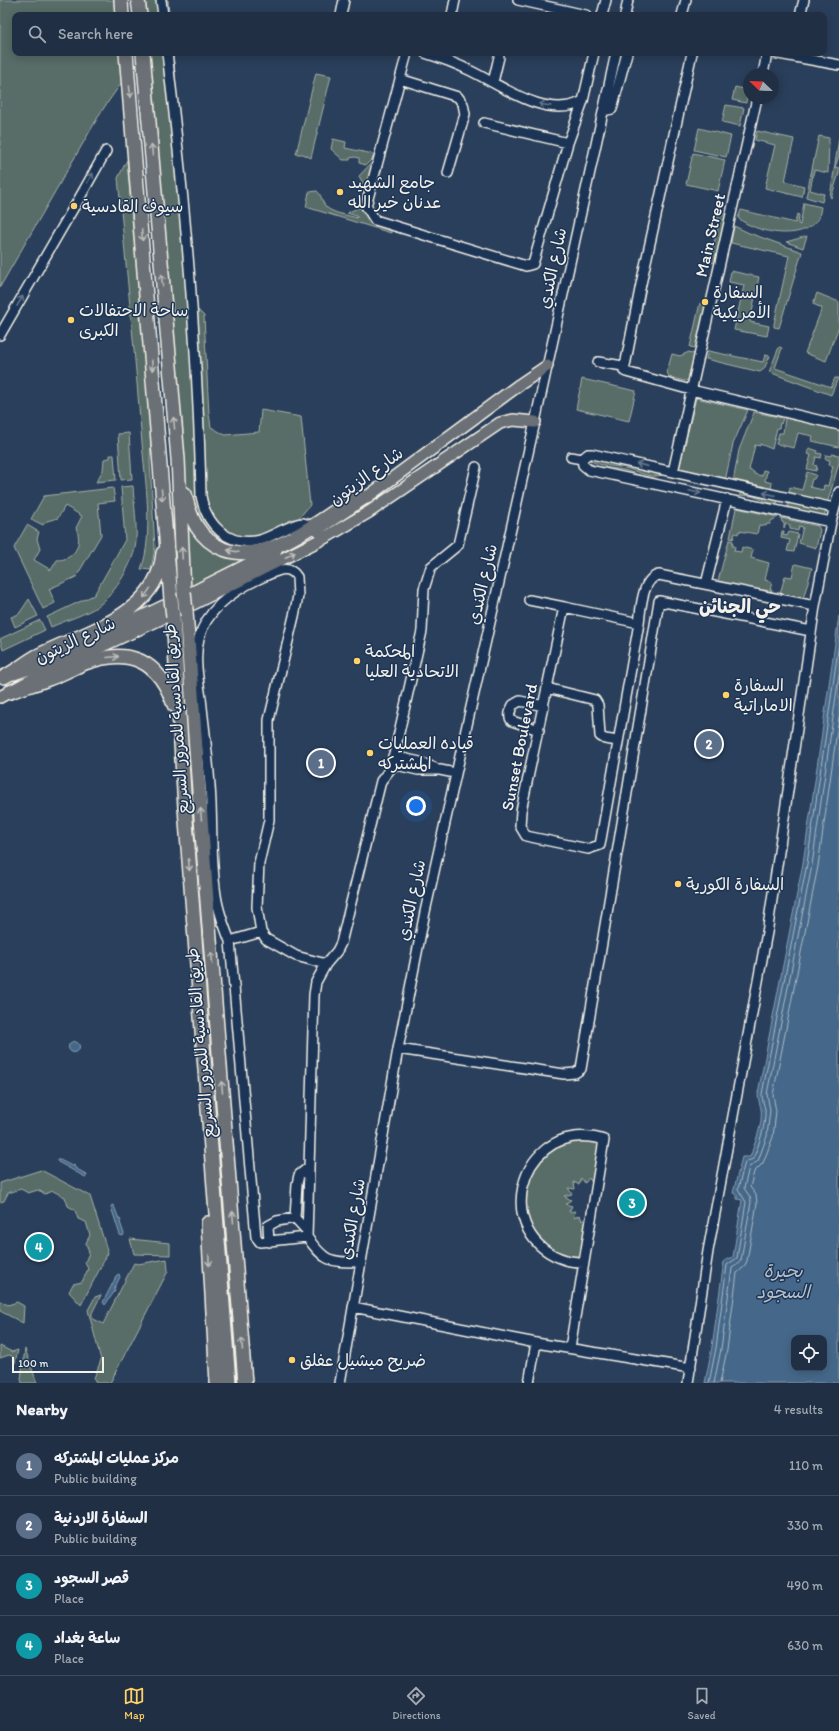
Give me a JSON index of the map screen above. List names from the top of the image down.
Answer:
{
  "streets": {
    "highway": ["طريق القادسية للمرور السريع"],
    "main road": ["شارع الزيتون"],
    "street": ["Main Street", "شارع الكندي", "Sunset Boulevard"]
  },
  "crossings": [
    ["شارع الكندي", "شارع الزيتون"],
    ["شارع الزيتون", "طريق القادسية للمرور السريع"]
  ],
  "districts": ["حي الجنائن"],
  "water": ["بحيرة السجود"],
  "places": [
    "جامع الشهيد عدنان خير الله",
    "سيوف القادسية",
    "السفارة الأمريكية",
    "ساحة الاحتفالات الكبرى",
    "المحكمة الاتحادية العليا",
    "السفارة الاماراتية",
    "قياده العمليات المشتركه",
    "السفارة الكورية",
    "ضريح ميشيل عفلق"
  ],
  "scale_bar": "100 m",
  "north": "top left",
  "page": {
    "search": "Search here",
    "pins": [
      "2",
      "1",
      "3",
      "4"
    ],
    "scale": "100 m",
    "heading": ["Nearby", "4 results"],
    "list": [
      {
        "mark": "1",
        "name": "مركز عمليات المشتركه",
        "note": "Public building",
        "value": "110 m"
      },
      {
        "mark": "2",
        "name": "السفارة الاردنية",
        "note": "Public building",
        "value": "330 m"
      },
      {
        "mark": "3",
        "name": "قصر السجود",
        "note": "Place",
        "value": "490 m"
      },
      {
        "mark": "4",
        "name": "ساعة بغداد",
        "note": "Place",
        "value": "630 m"
      }
    ],
    "nav": ["Map", "Directions", "Saved"]
  }
}
